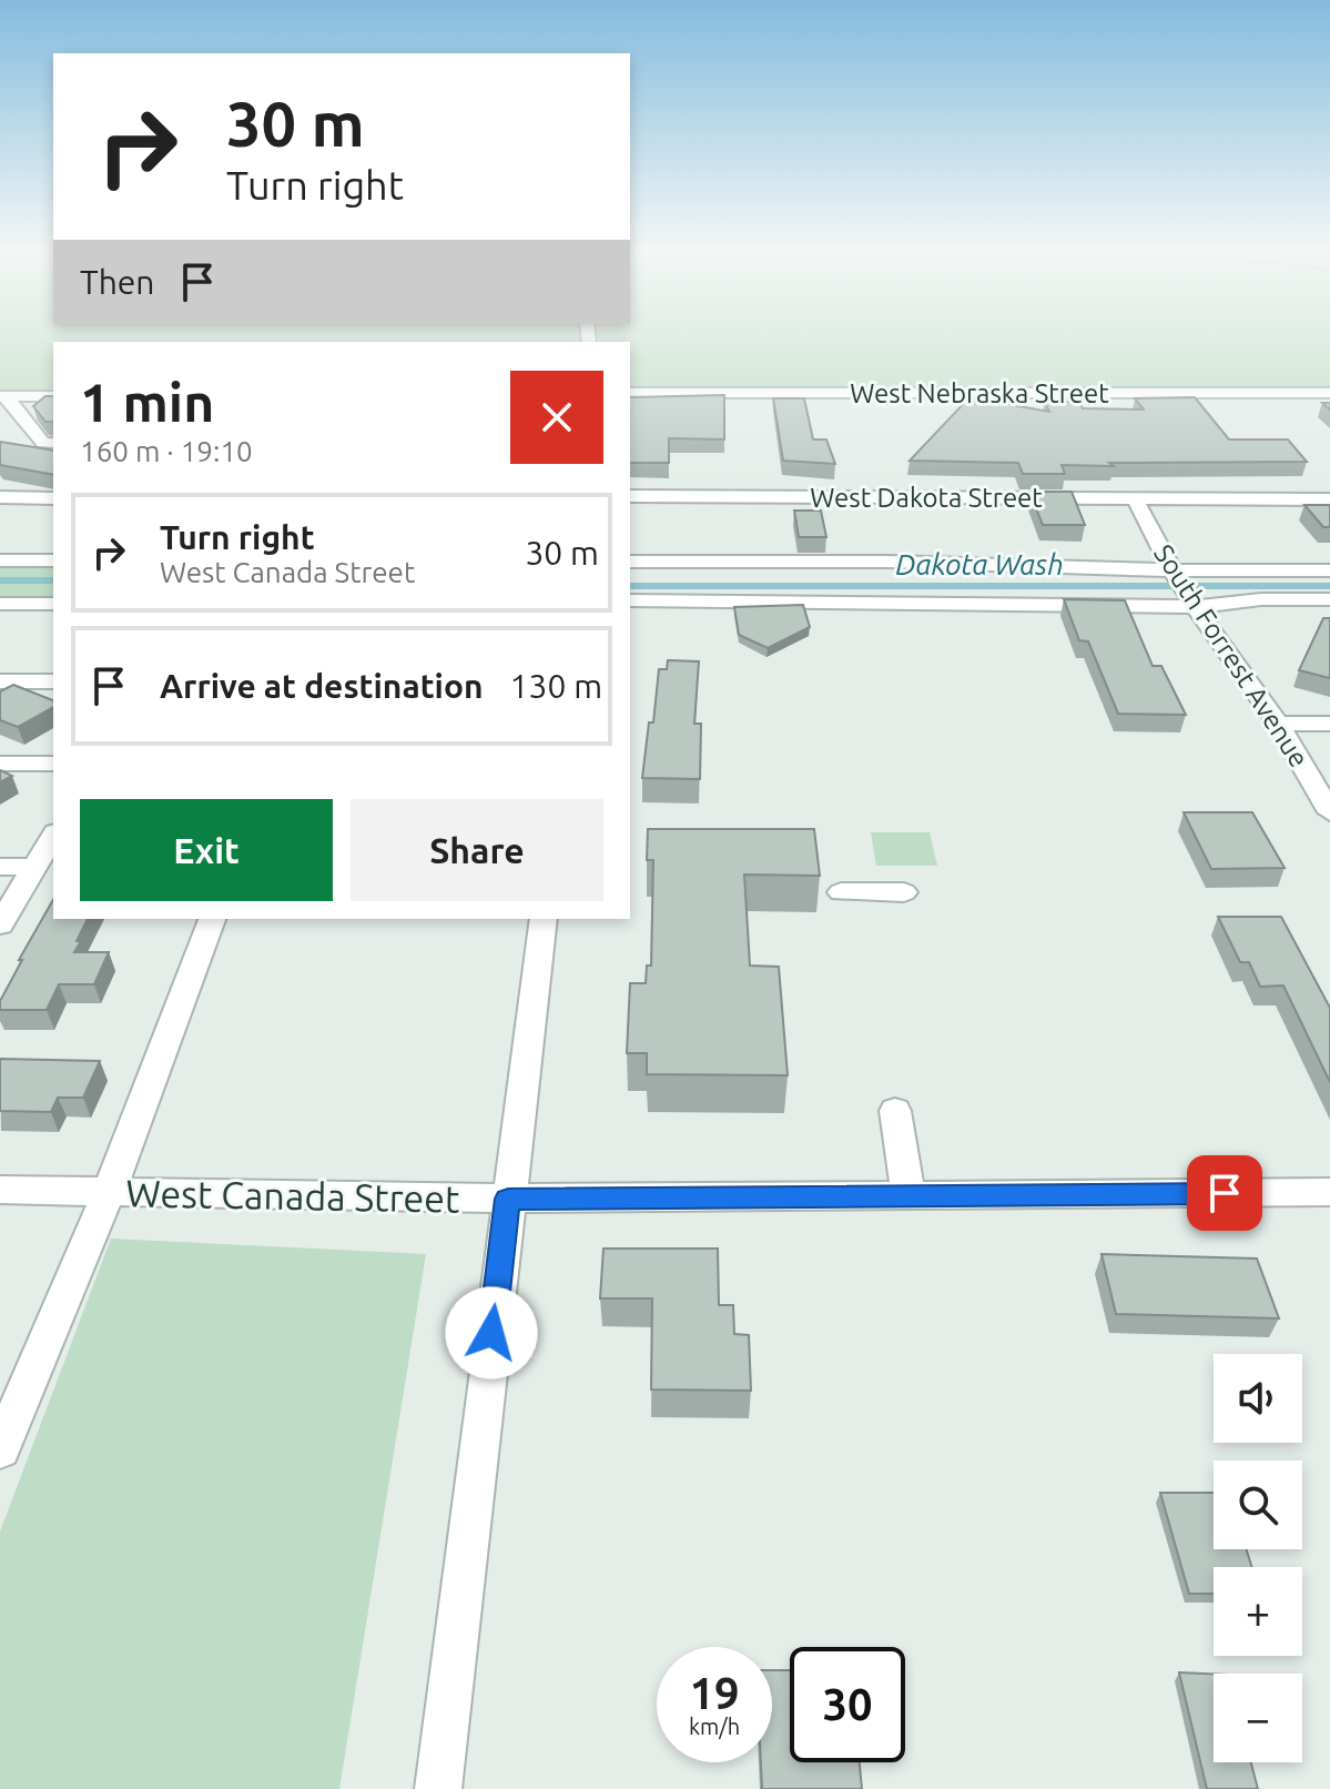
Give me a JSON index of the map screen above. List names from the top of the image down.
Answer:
{
  "streets": {
    "street": [
      "West Nebraska Street",
      "West Dakota Street",
      "South Forrest Avenue",
      "West Canada Street"
    ]
  },
  "crossings": [
    ["West Dakota Street", "South Forrest Avenue"]
  ],
  "water": ["Dakota Wash"],
  "page": {
    "turn": ["30 m", "Turn right"],
    "then": "Then",
    "heading": ["1 min", "160 m · 19:10"],
    "list": [
      {
        "name": "Turn right",
        "note": "West Canada Street",
        "value": "30 m"
      },
      {
        "name": "Arrive at destination",
        "value": "130 m"
      }
    ],
    "buttons": ["Exit", "Share"],
    "map_buttons": ["+", "−"],
    "speed": "19 km/h",
    "limit": "30"
  }
}
